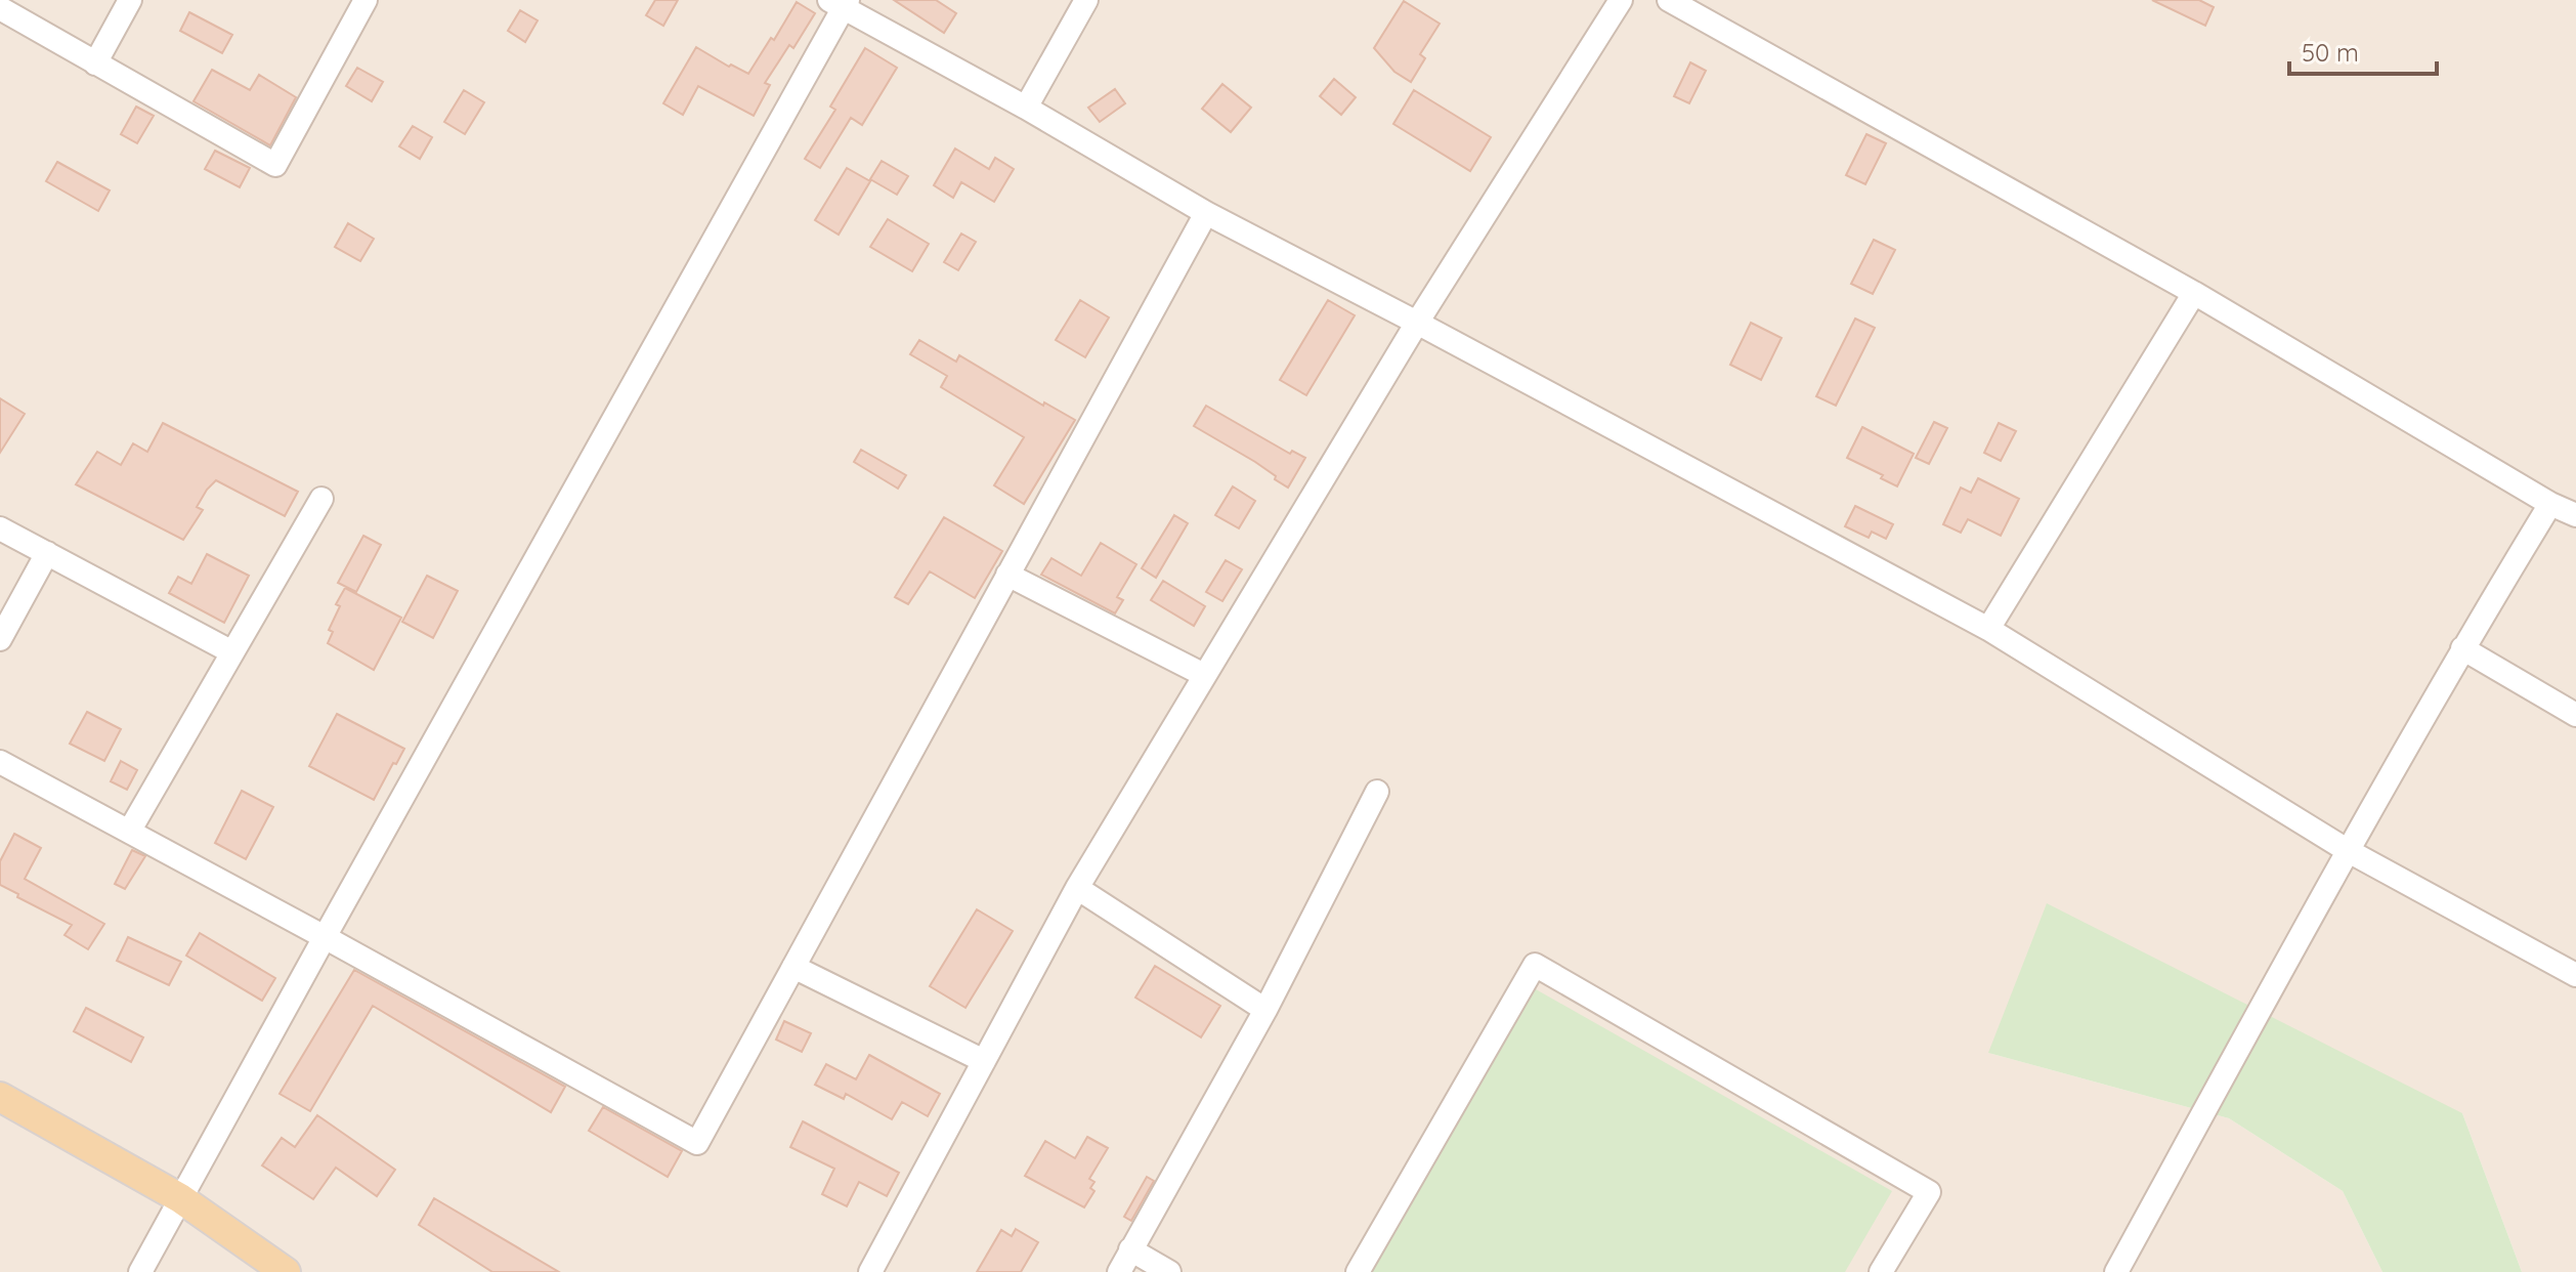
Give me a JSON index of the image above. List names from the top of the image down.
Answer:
{
  "scale_bar": "50 m"
}
